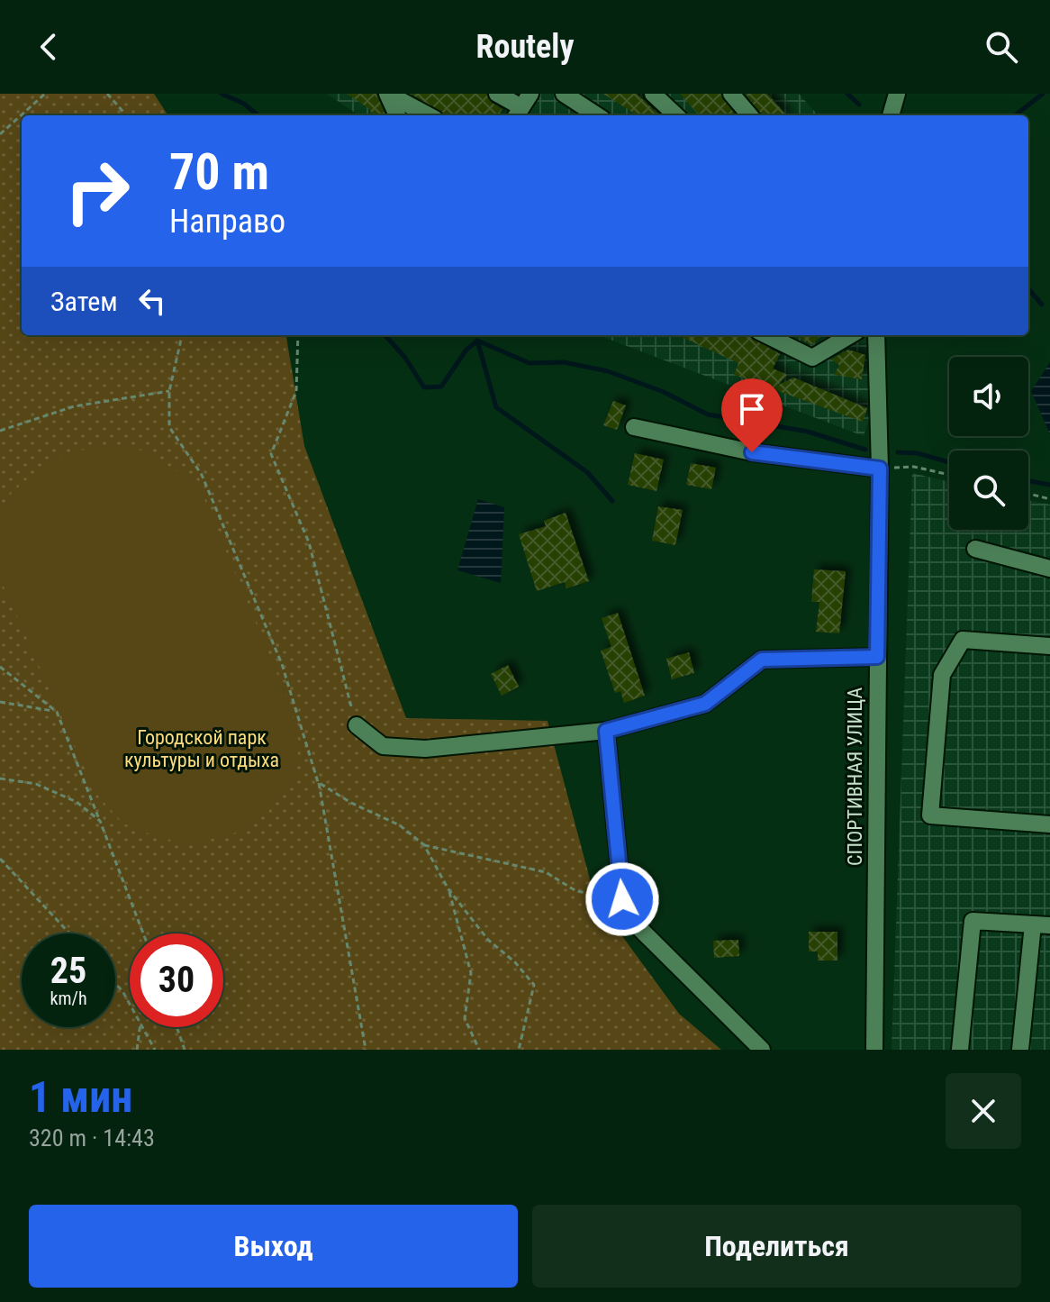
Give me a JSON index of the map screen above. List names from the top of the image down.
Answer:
{
  "streets": {
    "street": ["СПОРТИВНАЯ УЛИЦА"]
  },
  "parks": ["Городской парк культуры и отдыха"],
  "page": {
    "header": "Routely",
    "turn": ["70 m", "Направо"],
    "then": "Затем",
    "speed": "25 km/h",
    "limit": "30",
    "heading": ["1 мин", "320 m · 14:43"],
    "buttons": ["Выход", "Поделиться"]
  }
}
